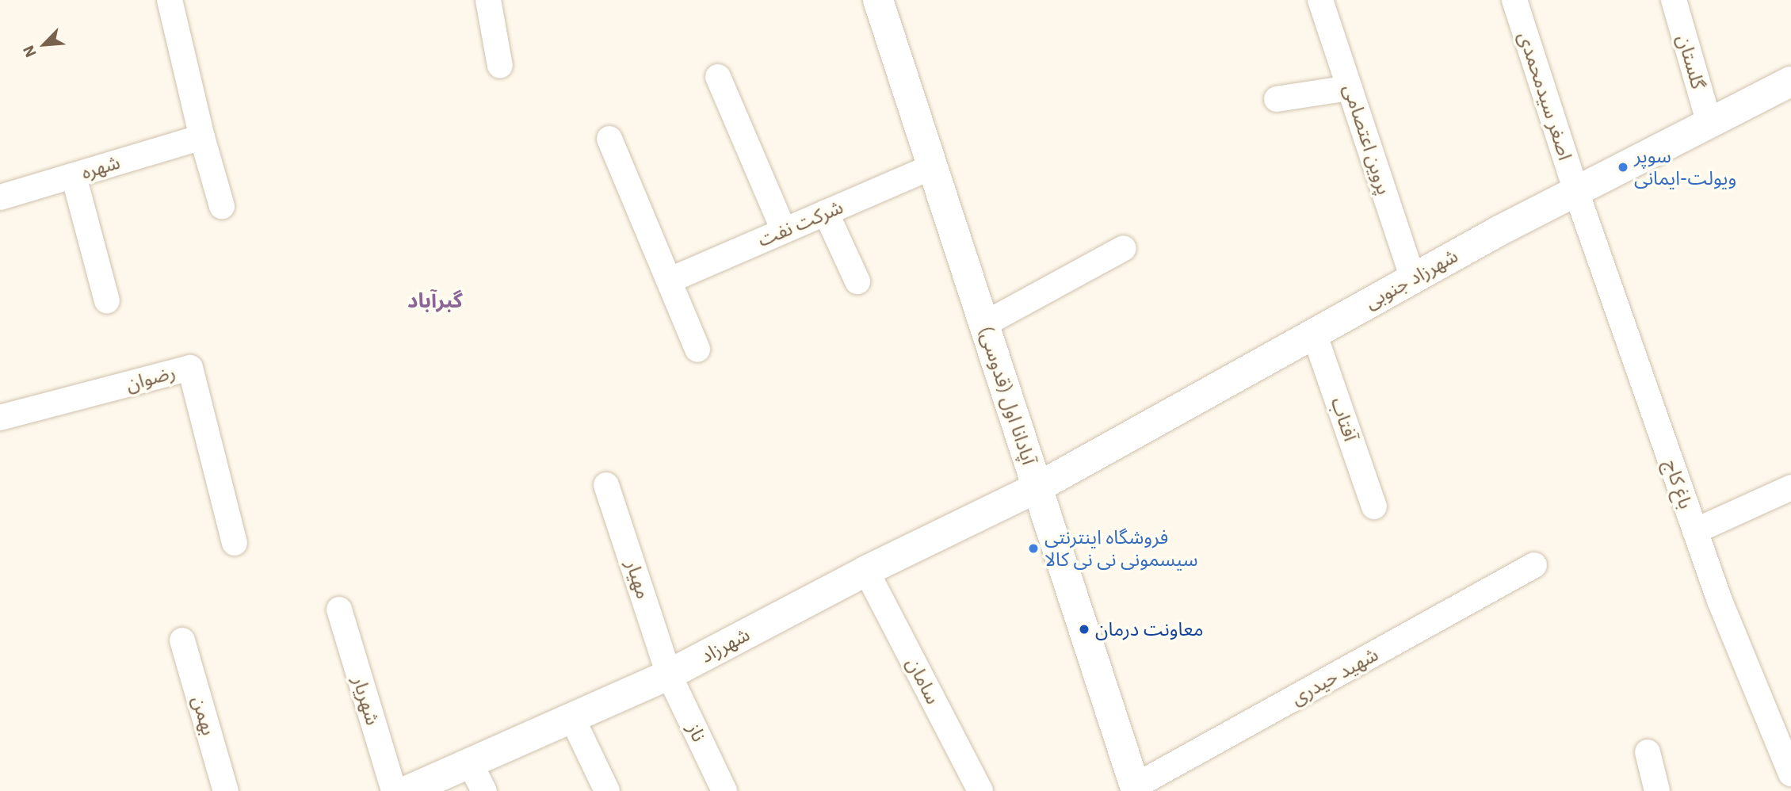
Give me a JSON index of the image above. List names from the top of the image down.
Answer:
{
  "streets": {
    "street": [
      "گلستان",
      "اصغر سیدمحمدی",
      "پروین اعتصامی",
      "شهره",
      "شرکت نفت",
      "شهرزاد جنوبی",
      "رضوان",
      "آپادانا اول (قدوسی)",
      "آفتاب",
      "باغ کاج",
      "مهیار",
      "شهرزاد",
      "شهید حیدری",
      "سامان",
      "شهریار",
      "بهمن",
      "ناز"
    ]
  },
  "crossings": [
    ["گلستان", "شهرزاد جنوبی"],
    ["اصغر سیدمحمدی", "شهرزاد جنوبی"],
    ["اصغر سیدمحمدی", "باغ کاج"],
    ["پروین اعتصامی", "شهرزاد جنوبی"],
    ["شرکت نفت", "آپادانا اول (قدوسی)"],
    ["شهرزاد جنوبی", "آپادانا اول (قدوسی)"],
    ["شهرزاد جنوبی", "آفتاب"],
    ["شهرزاد جنوبی", "باغ کاج"],
    ["شهرزاد جنوبی", "شهرزاد"],
    ["آپادانا اول (قدوسی)", "شهرزاد"],
    ["آپادانا اول (قدوسی)", "شهید حیدری"],
    ["مهیار", "شهرزاد"],
    ["مهیار", "ناز"],
    ["شهرزاد", "سامان"],
    ["شهرزاد", "ناز"]
  ],
  "districts": ["گبرآباد"],
  "places": ["سوپر ویولت-ایمانی", "فروشگاه اینترنتی سیسمونی نی نی کالا", "معاونت درمان"],
  "north": "bottom left"
}
